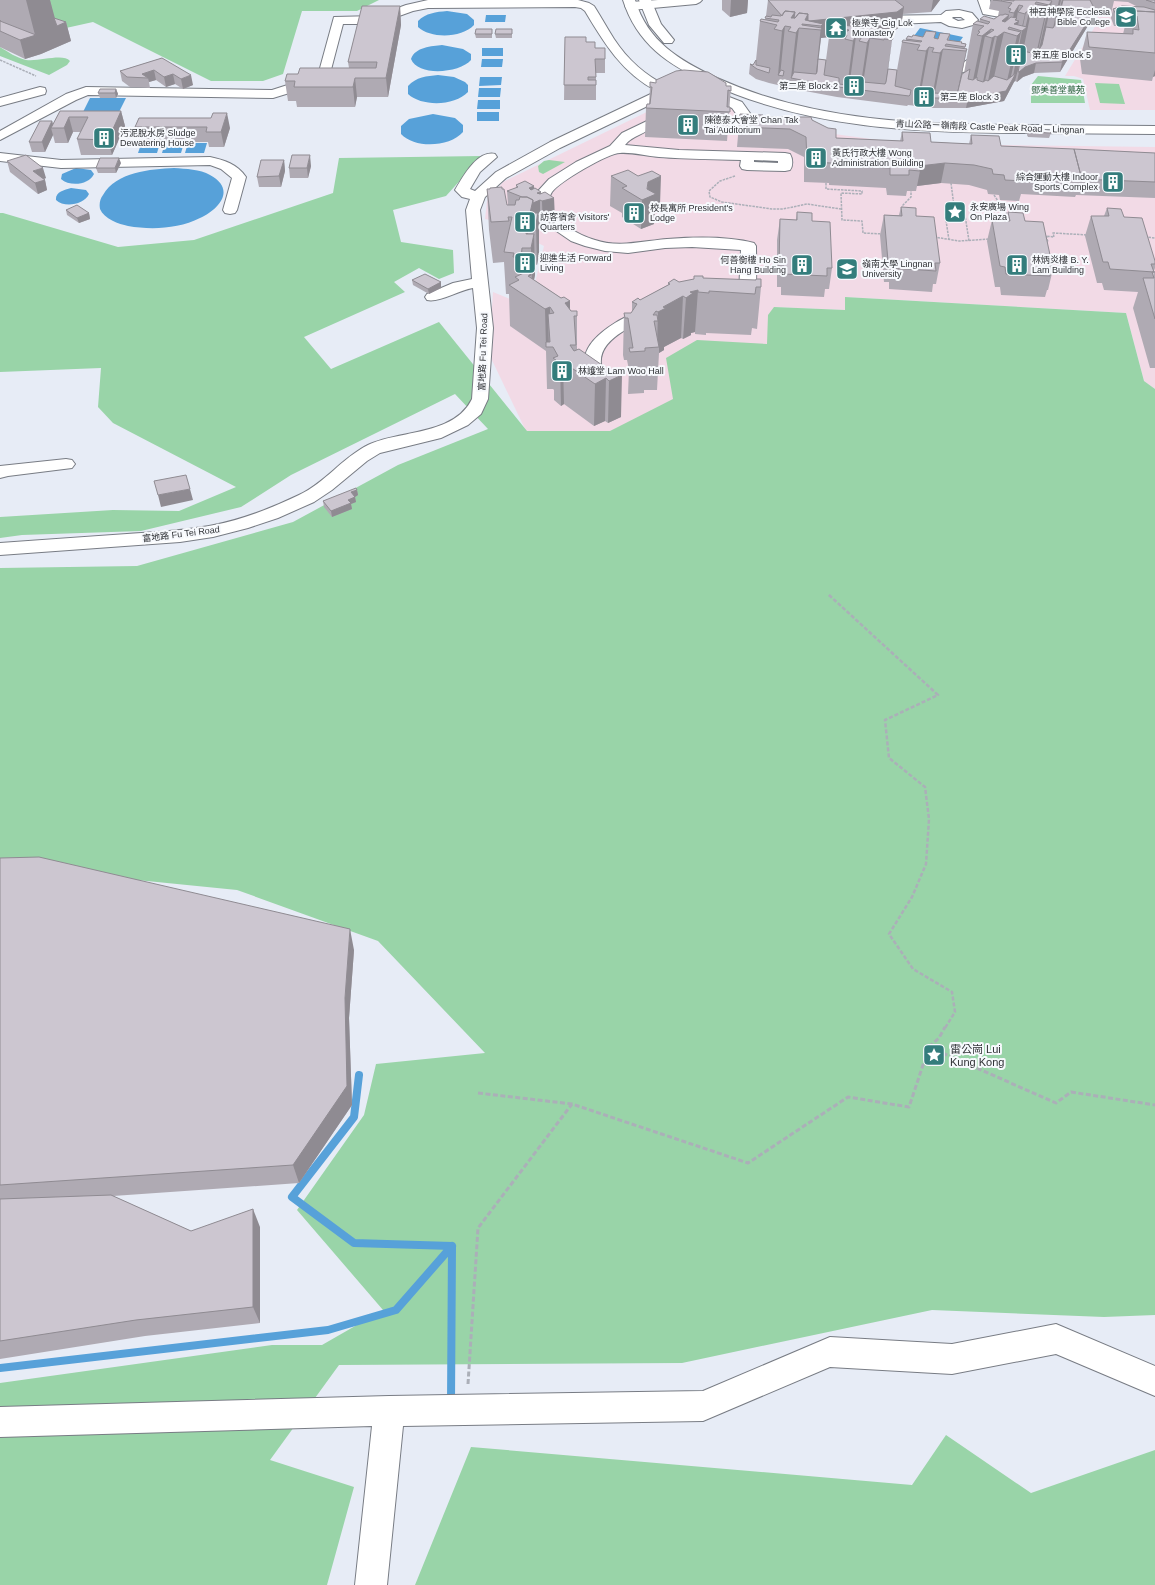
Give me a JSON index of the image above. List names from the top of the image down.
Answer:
{
  "streets": {
    "street": ["青山公路－嶺南段 Castle Peak Road – Lingnan", "富地路 Fu Tei Road"]
  },
  "parks": ["鄧美善堂墓苑"],
  "places": {
    "school or university": ["神召神學院 Ecclesia Bible College", "嶺南大學 Lingnan University"],
    "temple": ["極樂寺 Gig Lok Monastery"],
    "building": [
      "第五座 Block 5",
      "第二座 Block 2",
      "第三座 Block 3",
      "陳德泰大會堂 Chan Tak Tai Auditorium",
      "污泥脫水房 Sludge Dewatering House",
      "黃氏行政大樓 Wong Administration Building",
      "綜合運動大樓 Indoor Sports Complex",
      "校長寓所 President's Lodge",
      "訪客宿舍 Visitors' Quarters",
      "迎進生活 Forward Living",
      "何善衡樓 Ho Sin Hang Building",
      "林炳炎樓 B. Y. Lam Building",
      "林護堂 Lam Woo Hall"
    ],
    "place": ["永安廣場 Wing On Plaza", "雷公崗 Lui Kung Kong"]
  }
}
